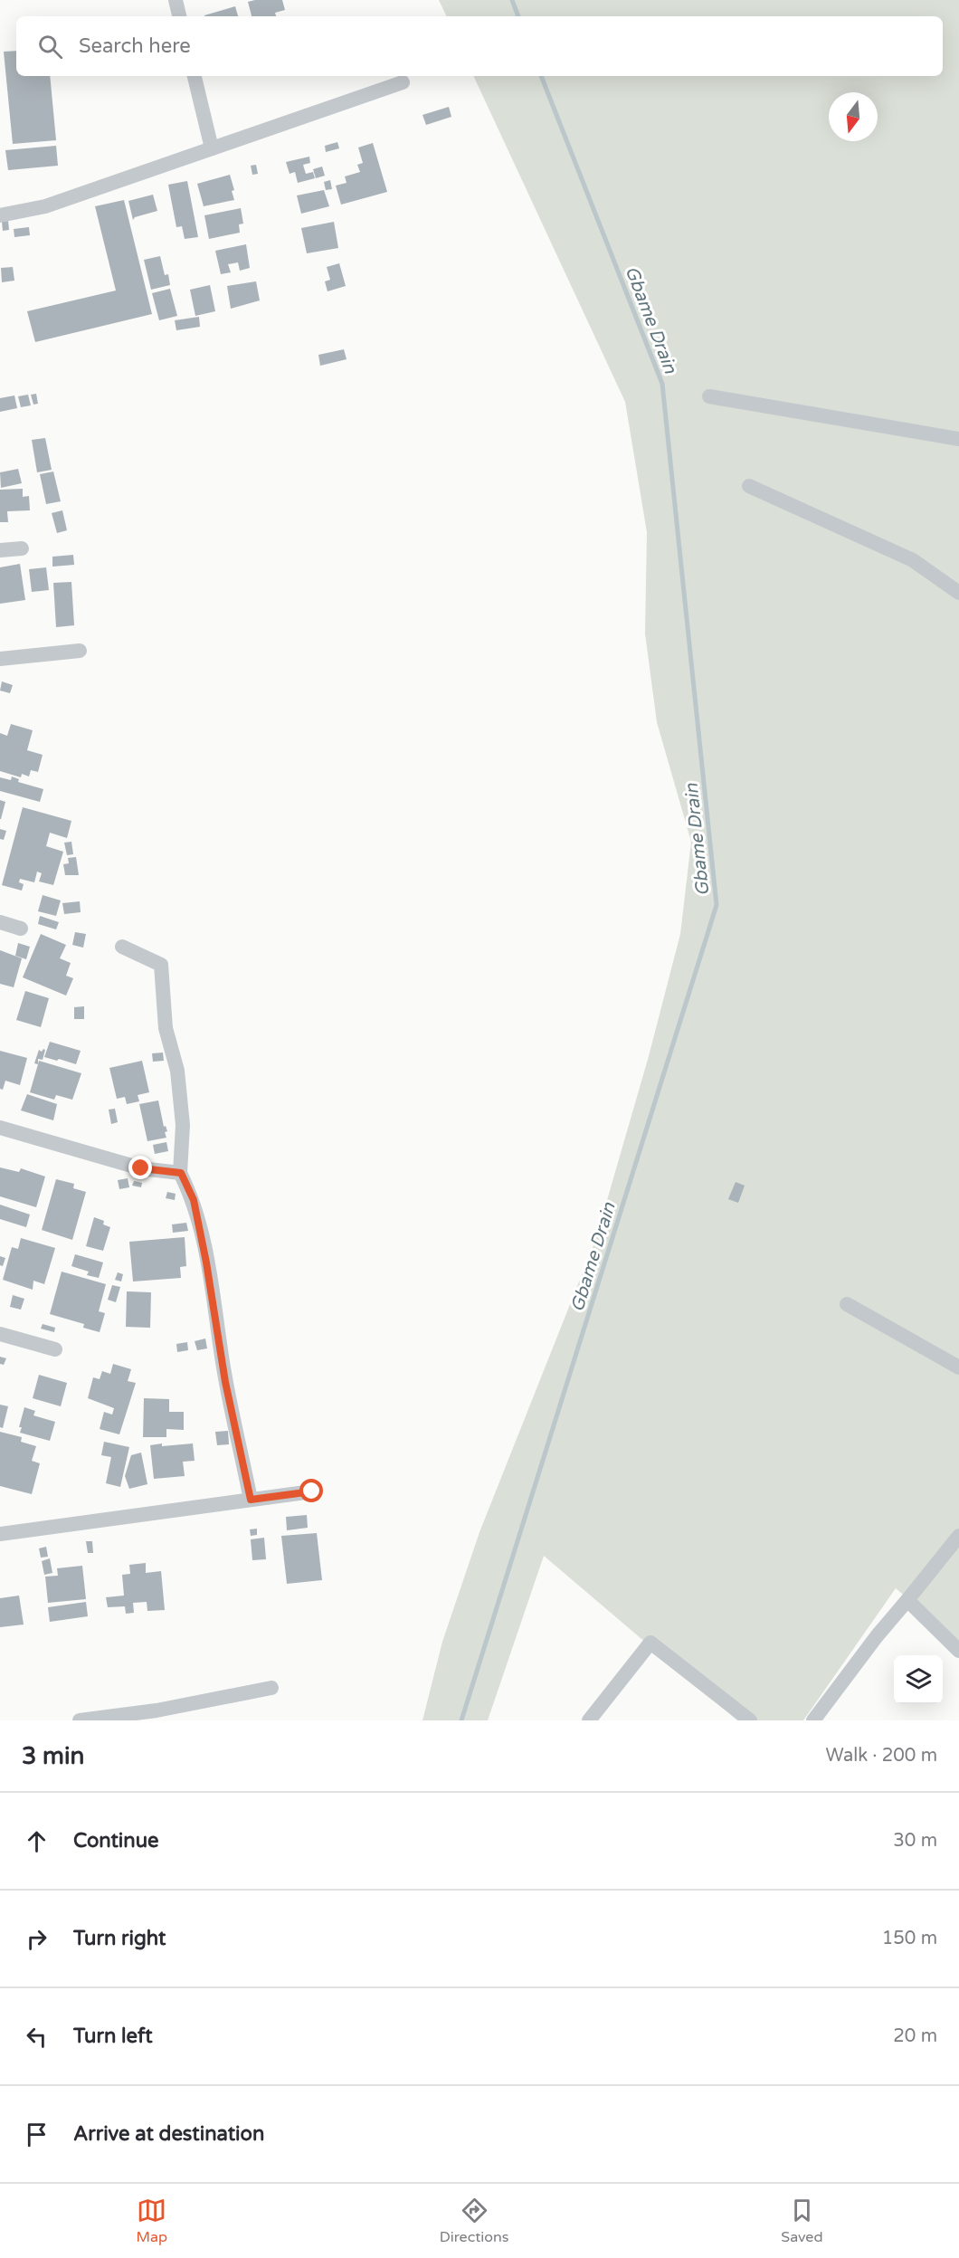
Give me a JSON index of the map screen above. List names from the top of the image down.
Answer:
{
  "water": ["Gbame Drain"],
  "north": "bottom",
  "page": {
    "search": "Search here",
    "heading": ["3 min", "Walk · 200 m"],
    "list": [
      ["Continue", "30 m"],
      ["Turn right", "150 m"],
      ["Turn left", "20 m"],
      "Arrive at destination"
    ],
    "nav": ["Map", "Directions", "Saved"]
  }
}
